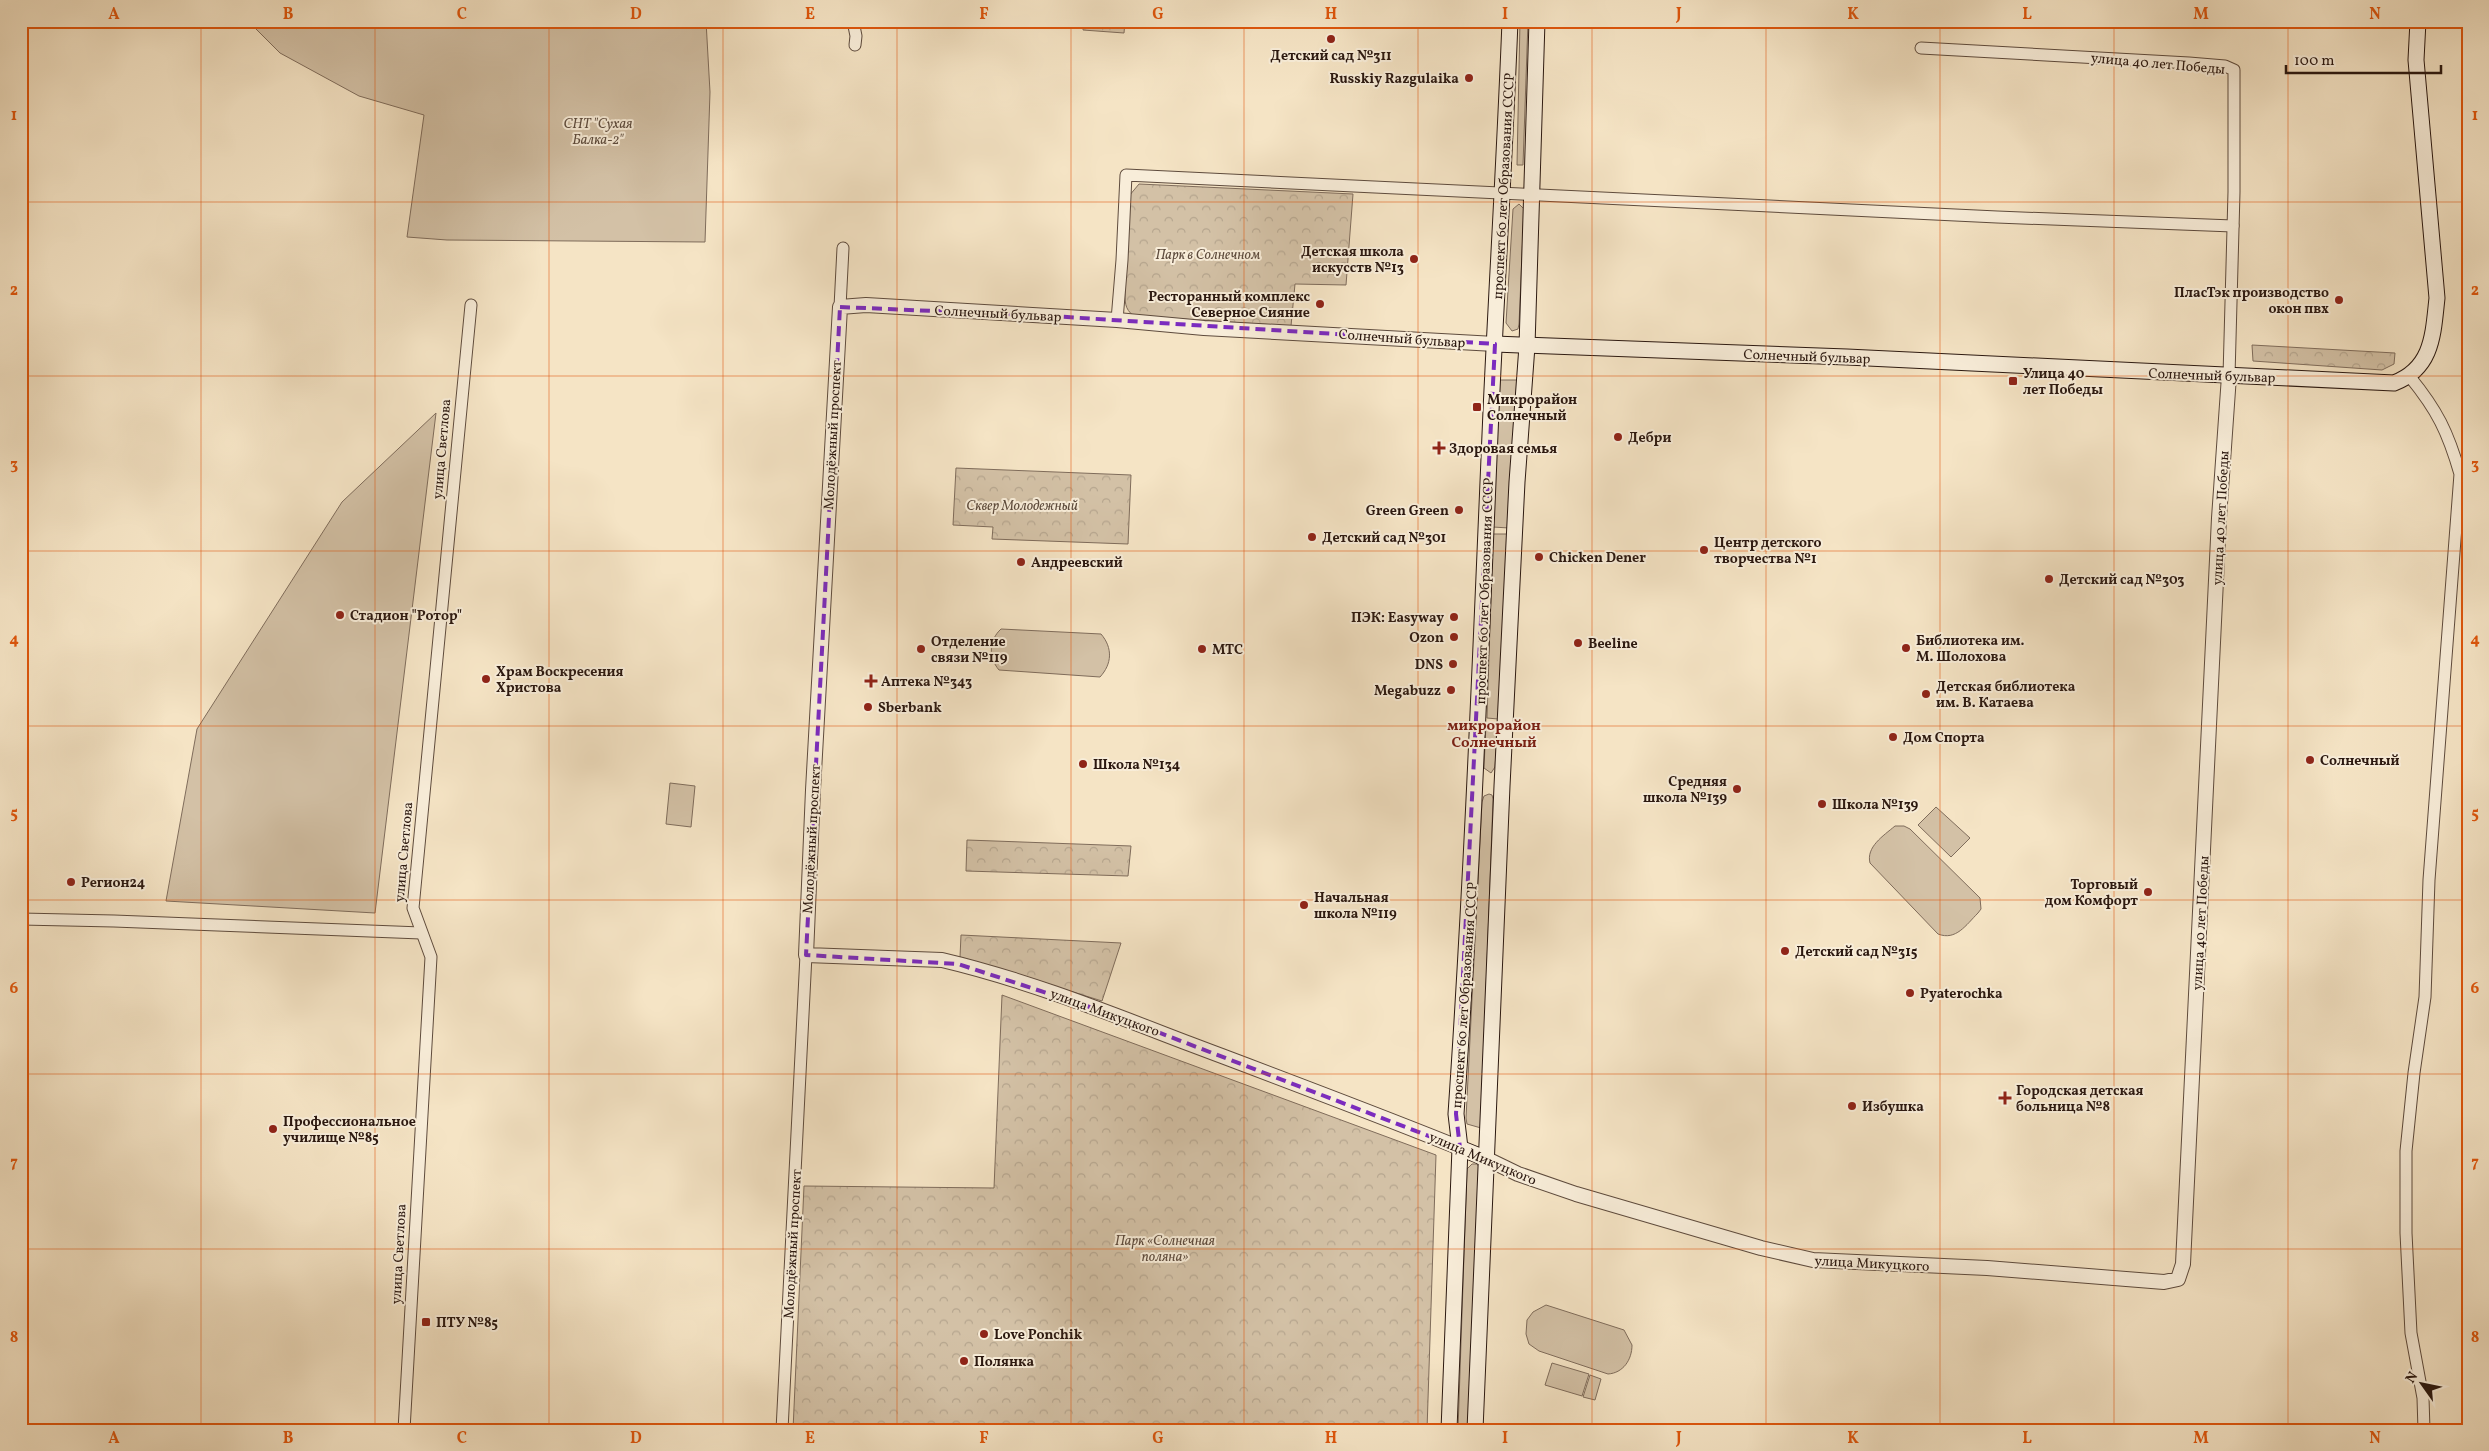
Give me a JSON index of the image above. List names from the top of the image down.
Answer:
{
  "streets": {
    "main road": ["проспект 60 лет Образования СССР", "Солнечный бульвар", "улица Микуцкого"],
    "street": ["улица 40 лет Победы", "Молодёжный проспект", "улица Светлова"]
  },
  "crossings": [
    ["улица 40 лет Победы", "Солнечный бульвар"],
    ["улица 40 лет Победы", "улица Микуцкого"],
    ["проспект 60 лет Образования СССР", "Солнечный бульвар"],
    ["проспект 60 лет Образования СССР", "улица Микуцкого"],
    ["Солнечный бульвар", "Молодёжный проспект"],
    ["Молодёжный проспект", "улица Микуцкого"]
  ],
  "districts": ["микрорайон Солнечный"],
  "parks": [
    "СНТ \"Сухая Балка-2\"",
    "Парк в Солнечном",
    "Сквер Молодежный",
    "Парк «Солнечная поляна»"
  ],
  "places": {
    "other": [
      "Детский сад №311",
      "Russkiy Razgulaika",
      "Детская школа искусств №13",
      "ПласТэк производство окон пвх",
      "Ресторанный комплекс Северное Сияние",
      "Дебри",
      "Green Green",
      "Детский сад №301",
      "Центр детского творчества №1",
      "Chicken Dener",
      "Андреевский",
      "Детский сад №303",
      "Стадион \"Ротор\"",
      "ПЭК: Easyway",
      "Ozon",
      "Beeline",
      "Библиотека им. М. Шолохова",
      "Отделение связи №119",
      "МТС",
      "DNS",
      "Храм Воскресения Христова",
      "Megabuzz",
      "Детская библиотека им. В. Катаева",
      "Sberbank",
      "Дом Спорта",
      "Солнечный",
      "Школа №134",
      "Средняя школа №139",
      "Школа №139",
      "Регион24",
      "Торговый дом Комфорт",
      "Начальная школа №119",
      "Детский сад №315",
      "Pyaterochka",
      "Избушка",
      "Профессиональное училище №85",
      "Love Ponchik",
      "Полянка"
    ],
    "transit": ["Улица 40 лет Победы", "Микрорайон Солнечный", "ПТУ №85"],
    "health": ["Здоровая семья", "Аптека №343", "Городская детская больница №8"]
  },
  "scale_bar": "100 m",
  "north": "top left",
  "grid": {
    "columns": [
      "A",
      "B",
      "C",
      "D",
      "E",
      "F",
      "G",
      "H",
      "I",
      "J",
      "K",
      "L",
      "M",
      "N"
    ],
    "rows": [
      "1",
      "2",
      "3",
      "4",
      "5",
      "6",
      "7",
      "8"
    ]
  }
}
